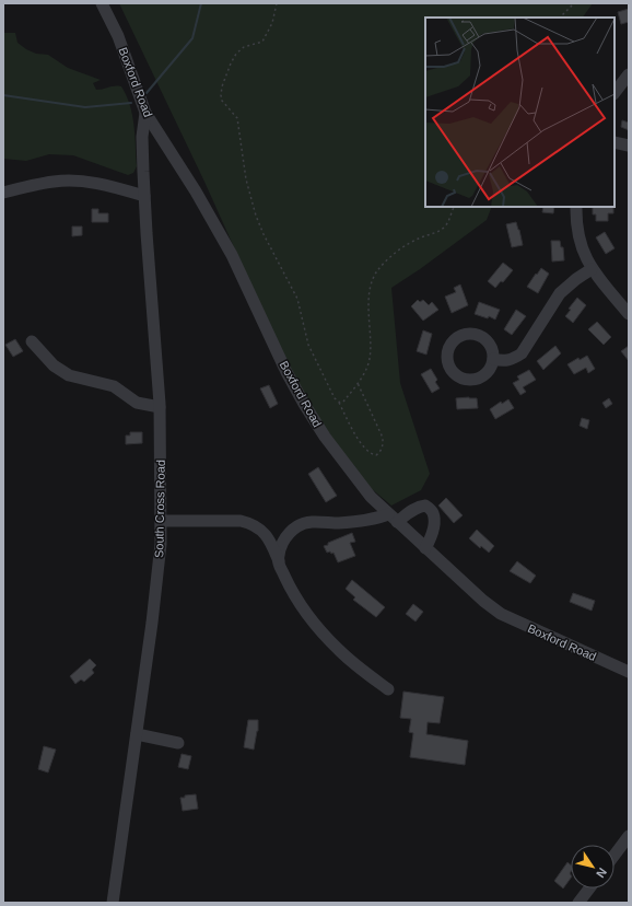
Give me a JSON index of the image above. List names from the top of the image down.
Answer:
{
  "streets": {
    "street": ["Boxford Road", "South Cross Road"]
  },
  "crossings": [
    ["Boxford Road", "South Cross Road"]
  ],
  "north": "bottom right"
}
